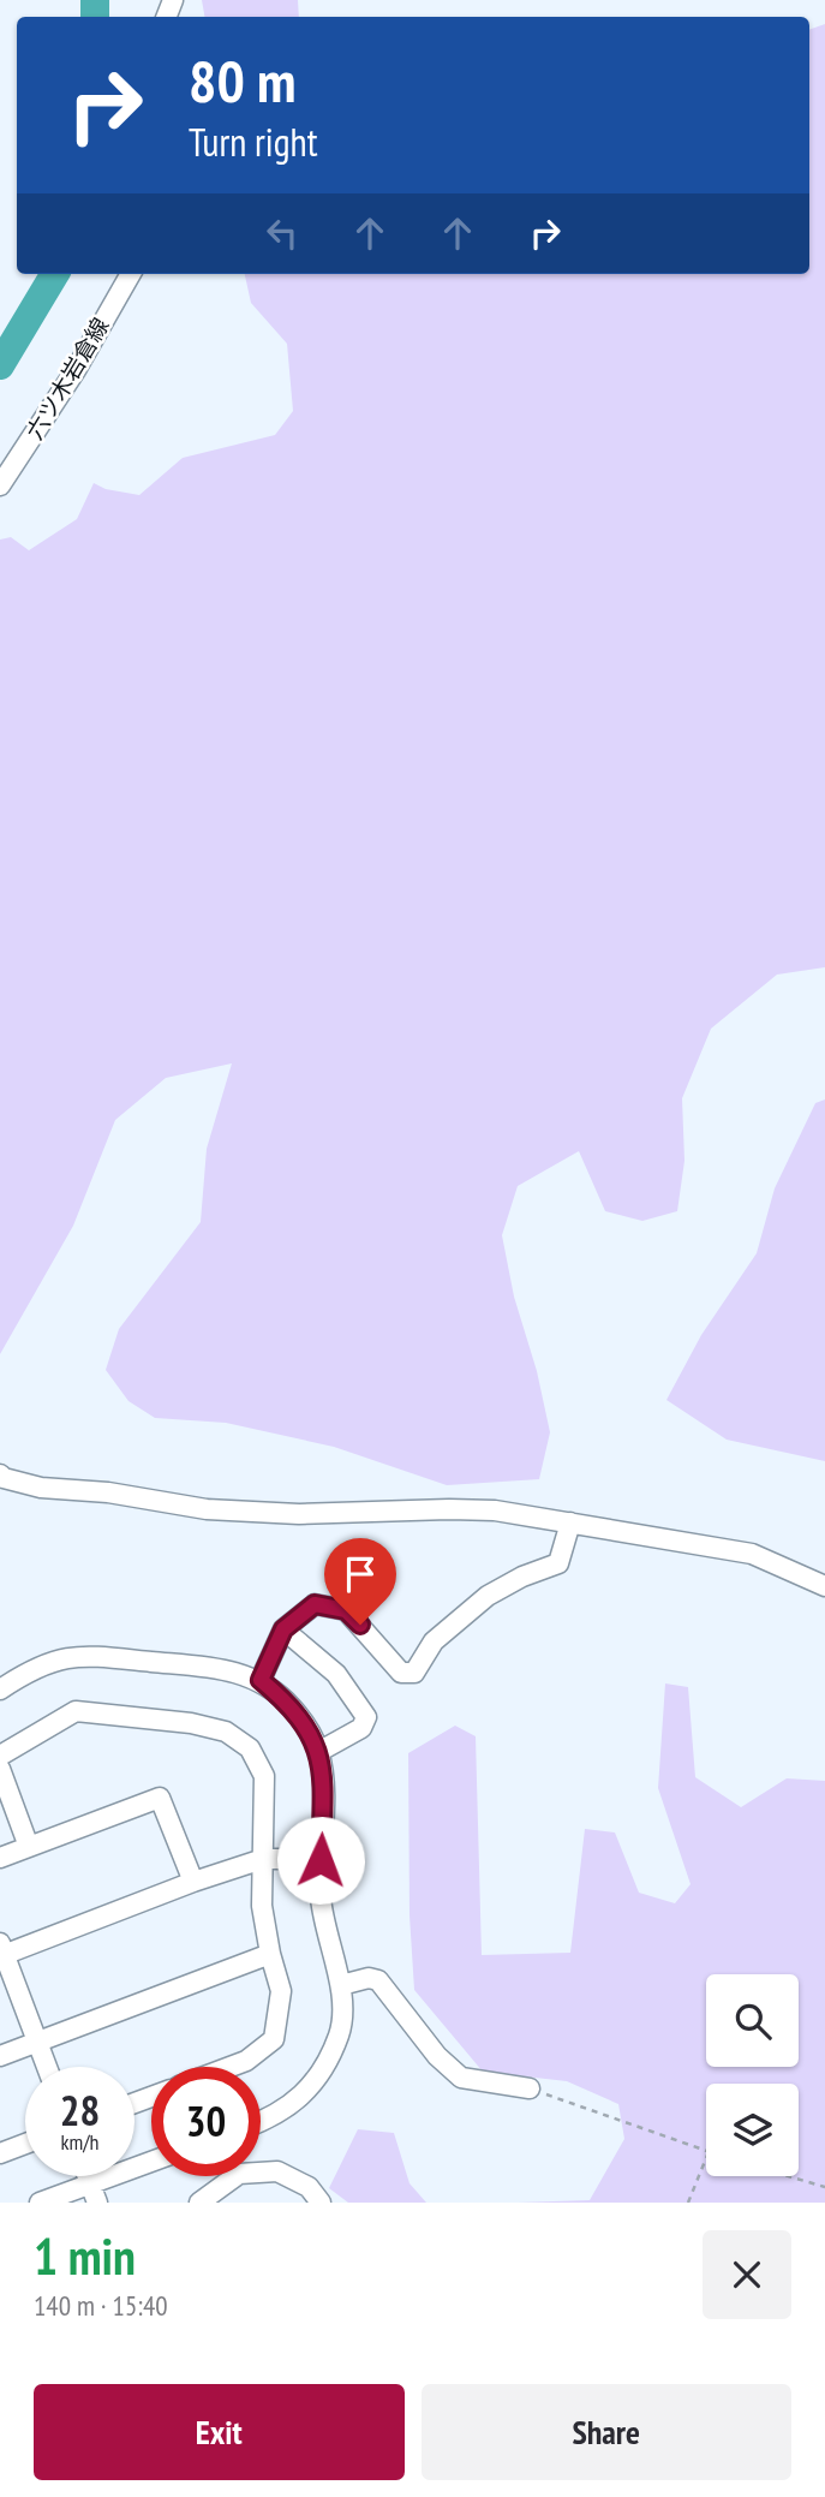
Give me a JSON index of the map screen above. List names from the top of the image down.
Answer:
{
  "streets": {
    "street": ["六ツ木岩倉線"]
  },
  "page": {
    "turn": ["80 m", "Turn right"],
    "speed": "28 km/h",
    "limit": "30",
    "heading": ["1 min", "140 m · 15:40"],
    "buttons": ["Exit", "Share"]
  }
}
